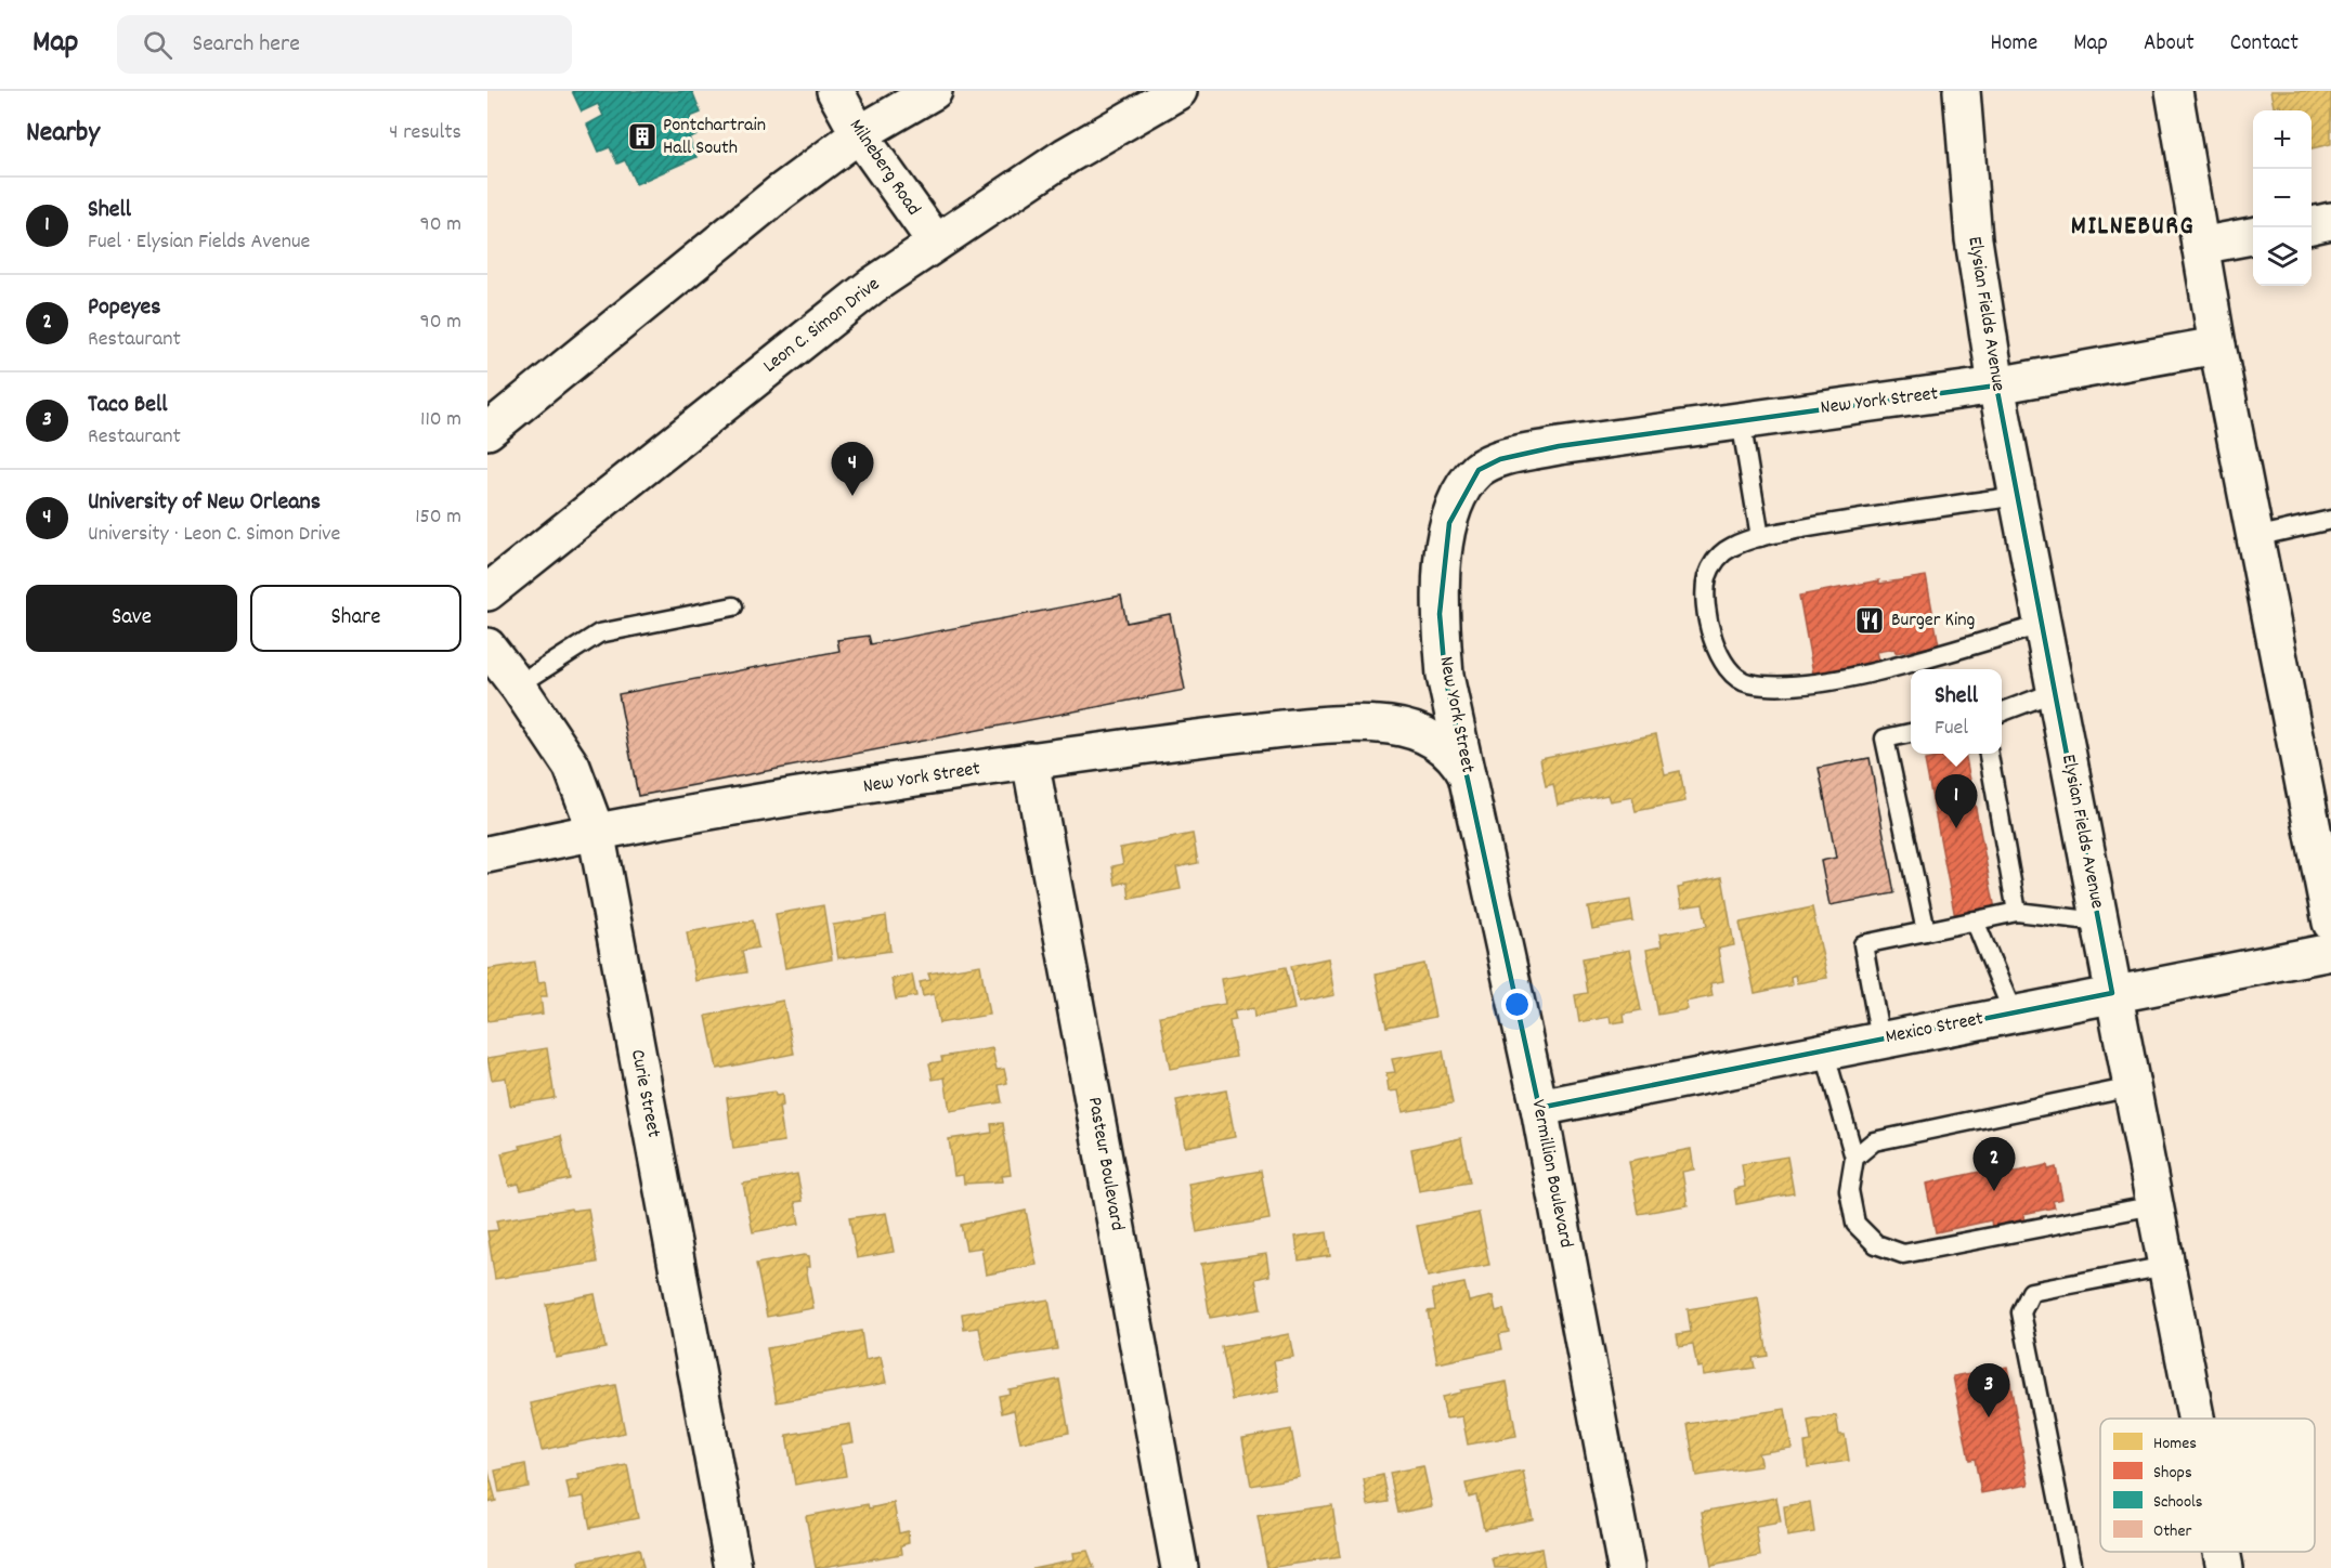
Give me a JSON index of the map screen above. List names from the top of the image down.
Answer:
{
  "streets": {
    "street": [
      "Milneberg Road",
      "Elysian Fields Avenue",
      "Leon C. Simon Drive",
      "New York Street",
      "Mexico Street",
      "Curie Street",
      "Pasteur Boulevard",
      "Vermillion Boulevard"
    ]
  },
  "crossings": [
    ["Milneberg Road", "Leon C. Simon Drive"],
    ["Elysian Fields Avenue", "New York Street"],
    ["Elysian Fields Avenue", "Mexico Street"],
    ["New York Street", "Curie Street"],
    ["New York Street", "Pasteur Boulevard"],
    ["New York Street", "Vermillion Boulevard"],
    ["Mexico Street", "Vermillion Boulevard"]
  ],
  "districts": ["MILNEBURG"],
  "places": {
    "building": ["Pontchartrain Hall South"],
    "restaurant": ["Burger King"]
  },
  "legend": [
    "Homes",
    "Shops",
    "Schools",
    "Other"
  ],
  "page": {
    "header": "Map",
    "search": "Search here",
    "nav": [
      "Home",
      "Map",
      "About",
      "Contact"
    ],
    "heading": ["Nearby", "4 results"],
    "map_buttons": ["+", "−"],
    "list": [
      {
        "mark": "1",
        "name": "Shell",
        "note": "Fuel · Elysian Fields Avenue",
        "value": "90 m"
      },
      {
        "mark": "2",
        "name": "Popeyes",
        "note": "Restaurant",
        "value": "90 m"
      },
      {
        "mark": "3",
        "name": "Taco Bell",
        "note": "Restaurant",
        "value": "110 m"
      },
      {
        "mark": "4",
        "name": "University of New Orleans",
        "note": "University · Leon C. Simon Drive",
        "value": "150 m"
      }
    ],
    "pins": [
      "4",
      "1",
      "2",
      "3"
    ],
    "buttons": ["Save", "Share"],
    "popup": ["Shell", "Fuel"]
  }
}
